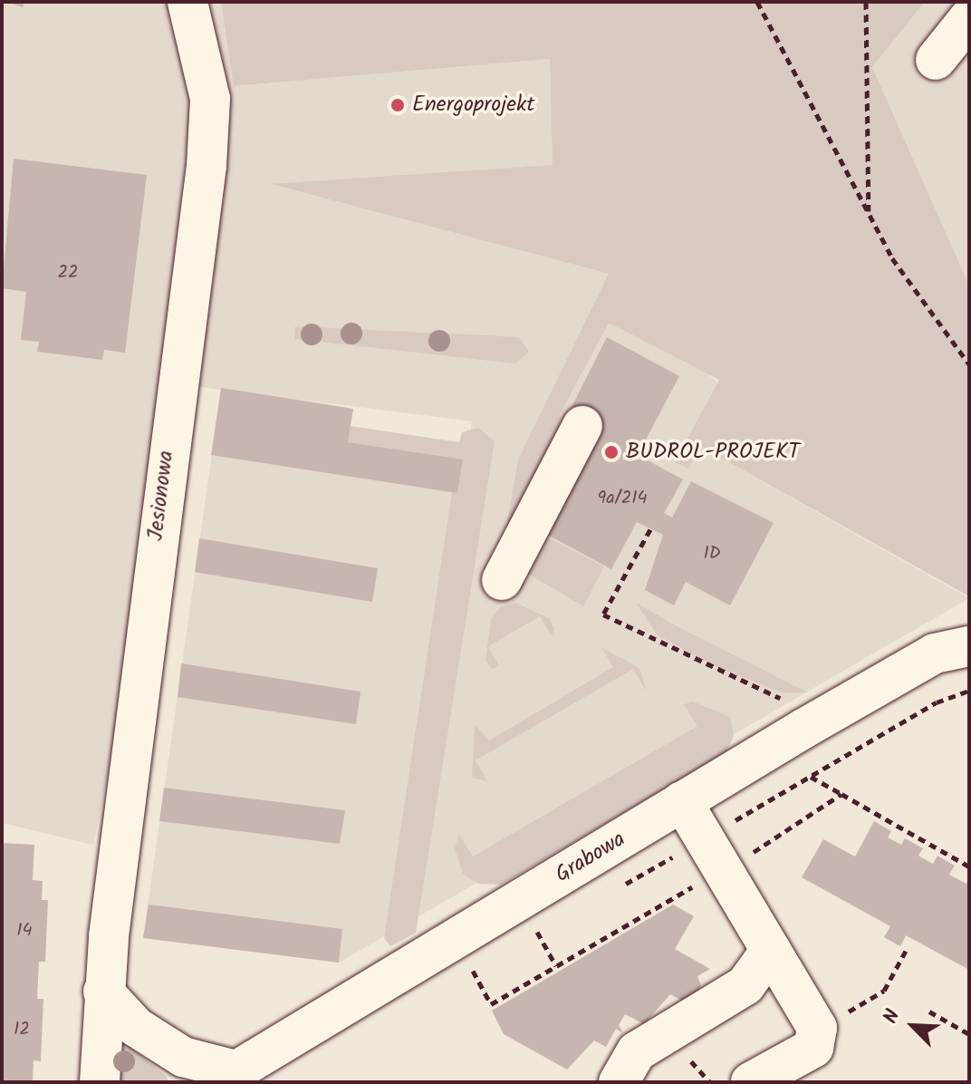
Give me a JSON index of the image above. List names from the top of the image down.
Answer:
{
  "streets": {
    "street": ["Jesionowa", "Grabowa"]
  },
  "places": ["Energoprojekt", "BUDROL-PROJEKT"],
  "house_numbers": [
    "22",
    "9a/214",
    "1D",
    "14",
    "12"
  ],
  "north": "top left"
}
